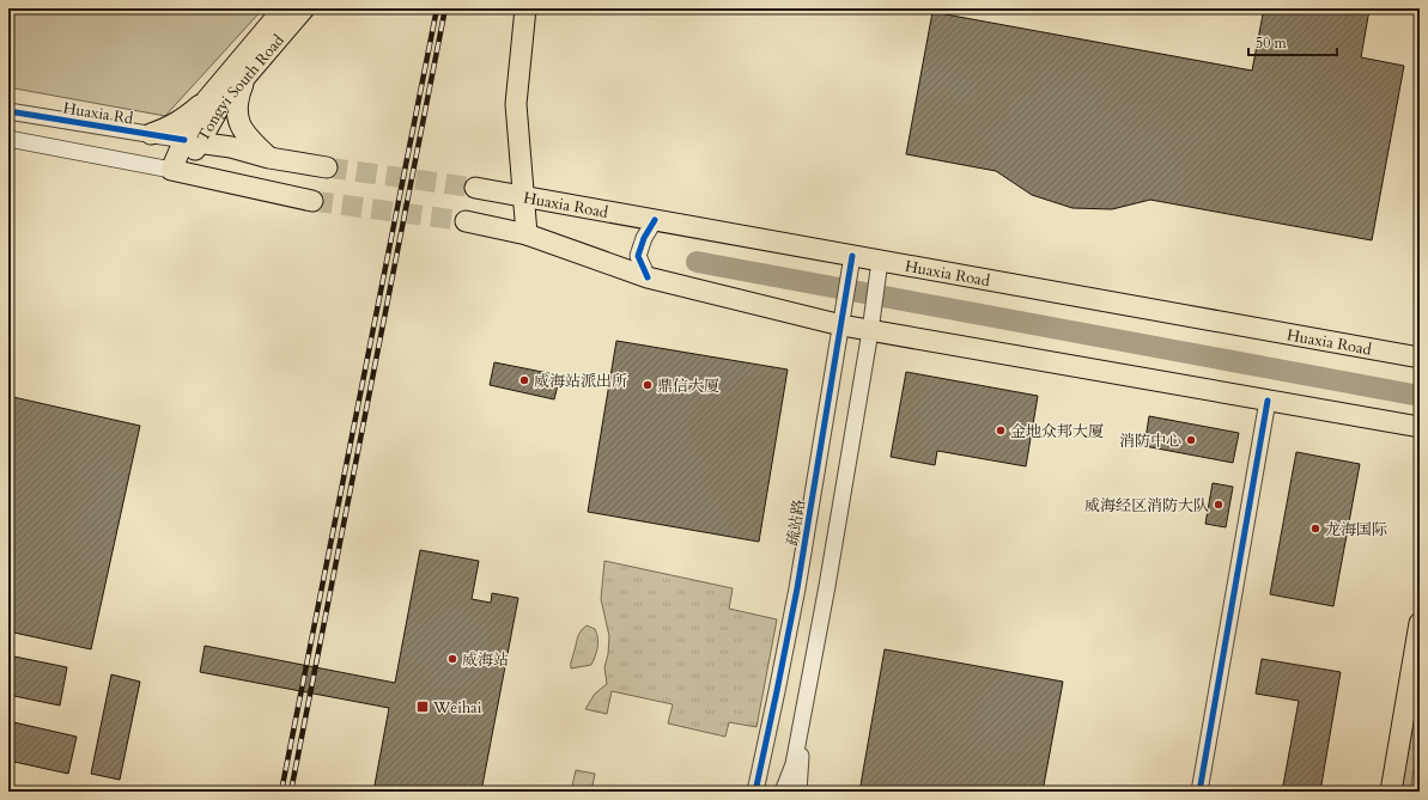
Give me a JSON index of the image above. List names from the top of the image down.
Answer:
{
  "streets": {
    "main road": ["Tongyi South Road", "Huaxia Rd", "Huaxia Road"],
    "street": ["疏站路"]
  },
  "crossings": [
    ["Tongyi South Road", "Huaxia Rd"],
    ["Huaxia Road", "疏站路"]
  ],
  "places": {
    "other": [
      "威海站派出所",
      "鼎信大厦",
      "金地众邦大厦",
      "消防中心",
      "威海经区消防大队",
      "龙海国际",
      "威海站"
    ],
    "transit": ["Weihai"]
  },
  "scale_bar": "50 m"
}
